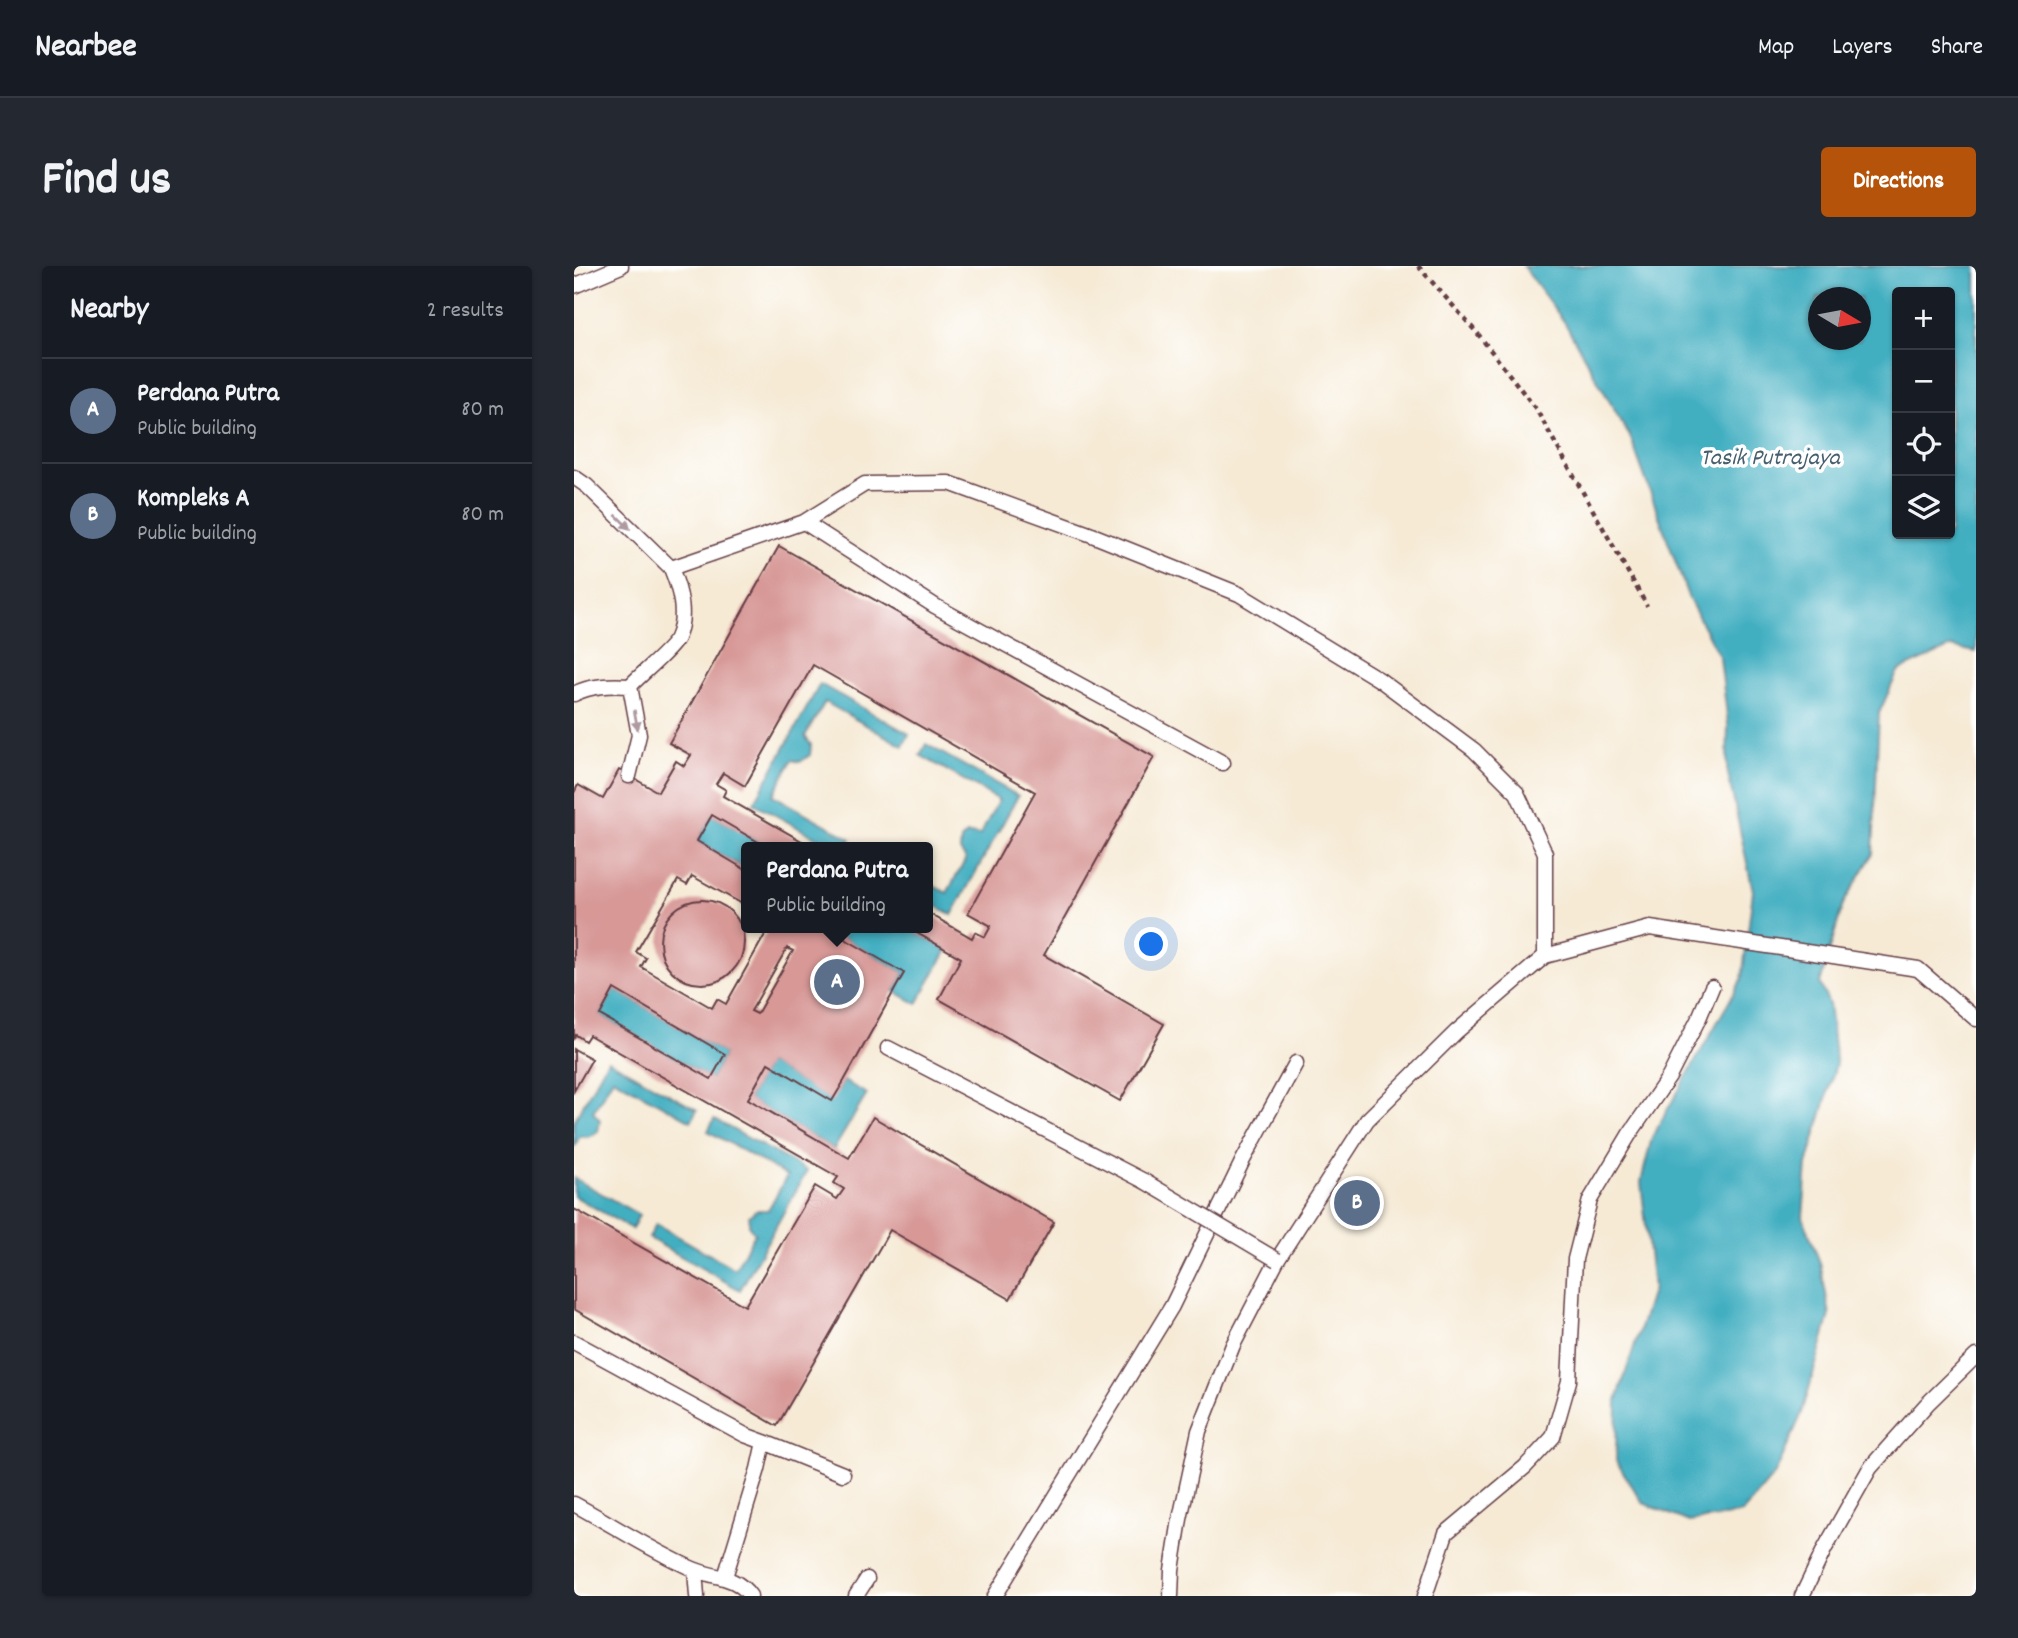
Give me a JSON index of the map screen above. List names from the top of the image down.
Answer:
{
  "water": ["Tasik Putrajaya"],
  "north": "right",
  "page": {
    "header": "Nearbee",
    "nav": ["Map", "Layers", "Share"],
    "title": "Find us",
    "buttons": "Directions",
    "heading": ["Nearby", "2 results"],
    "map_buttons": ["+", "−"],
    "list": [
      {
        "mark": "A",
        "name": "Perdana Putra",
        "note": "Public building",
        "value": "80 m"
      },
      {
        "mark": "B",
        "name": "Kompleks A",
        "note": "Public building",
        "value": "80 m"
      }
    ],
    "popup": ["Perdana Putra", "Public building"],
    "pins": ["A", "B"]
  }
}
